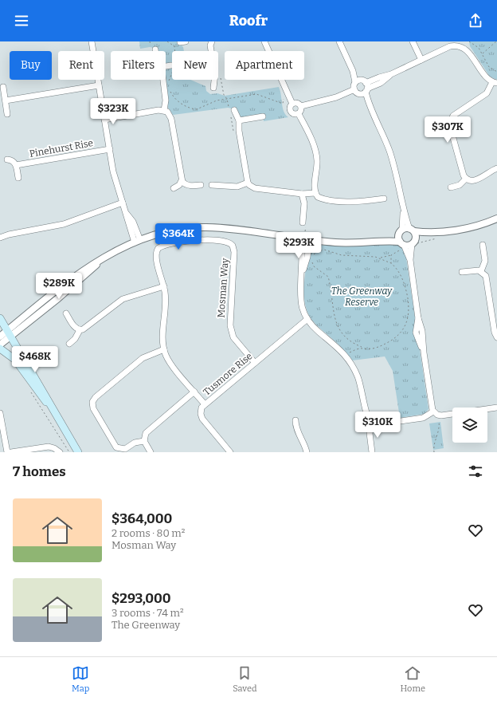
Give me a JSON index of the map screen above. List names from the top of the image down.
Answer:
{
  "streets": {
    "street": ["Pinehurst Rise", "Mosman Way", "Tusmore Rise"]
  },
  "crossings": [
    ["Mosman Way", "Tusmore Rise"]
  ],
  "parks": ["The Greenway Reserve"],
  "page": {
    "header": "Roofr",
    "chip": [
      "Buy",
      "Rent",
      "Filters",
      "New",
      "Apartment"
    ],
    "price": [
      "$323K",
      "$307K",
      "$364K",
      "$293K",
      "$289K",
      "$468K",
      "$310K"
    ],
    "heading": "7 homes",
    "list": [
      {
        "name": "$364,000",
        "note": "2 rooms · 80 m² · Mosman Way"
      },
      {
        "name": "$293,000",
        "note": "3 rooms · 74 m² · The Greenway"
      }
    ],
    "tabs": ["Map", "Saved", "Home"]
  }
}
